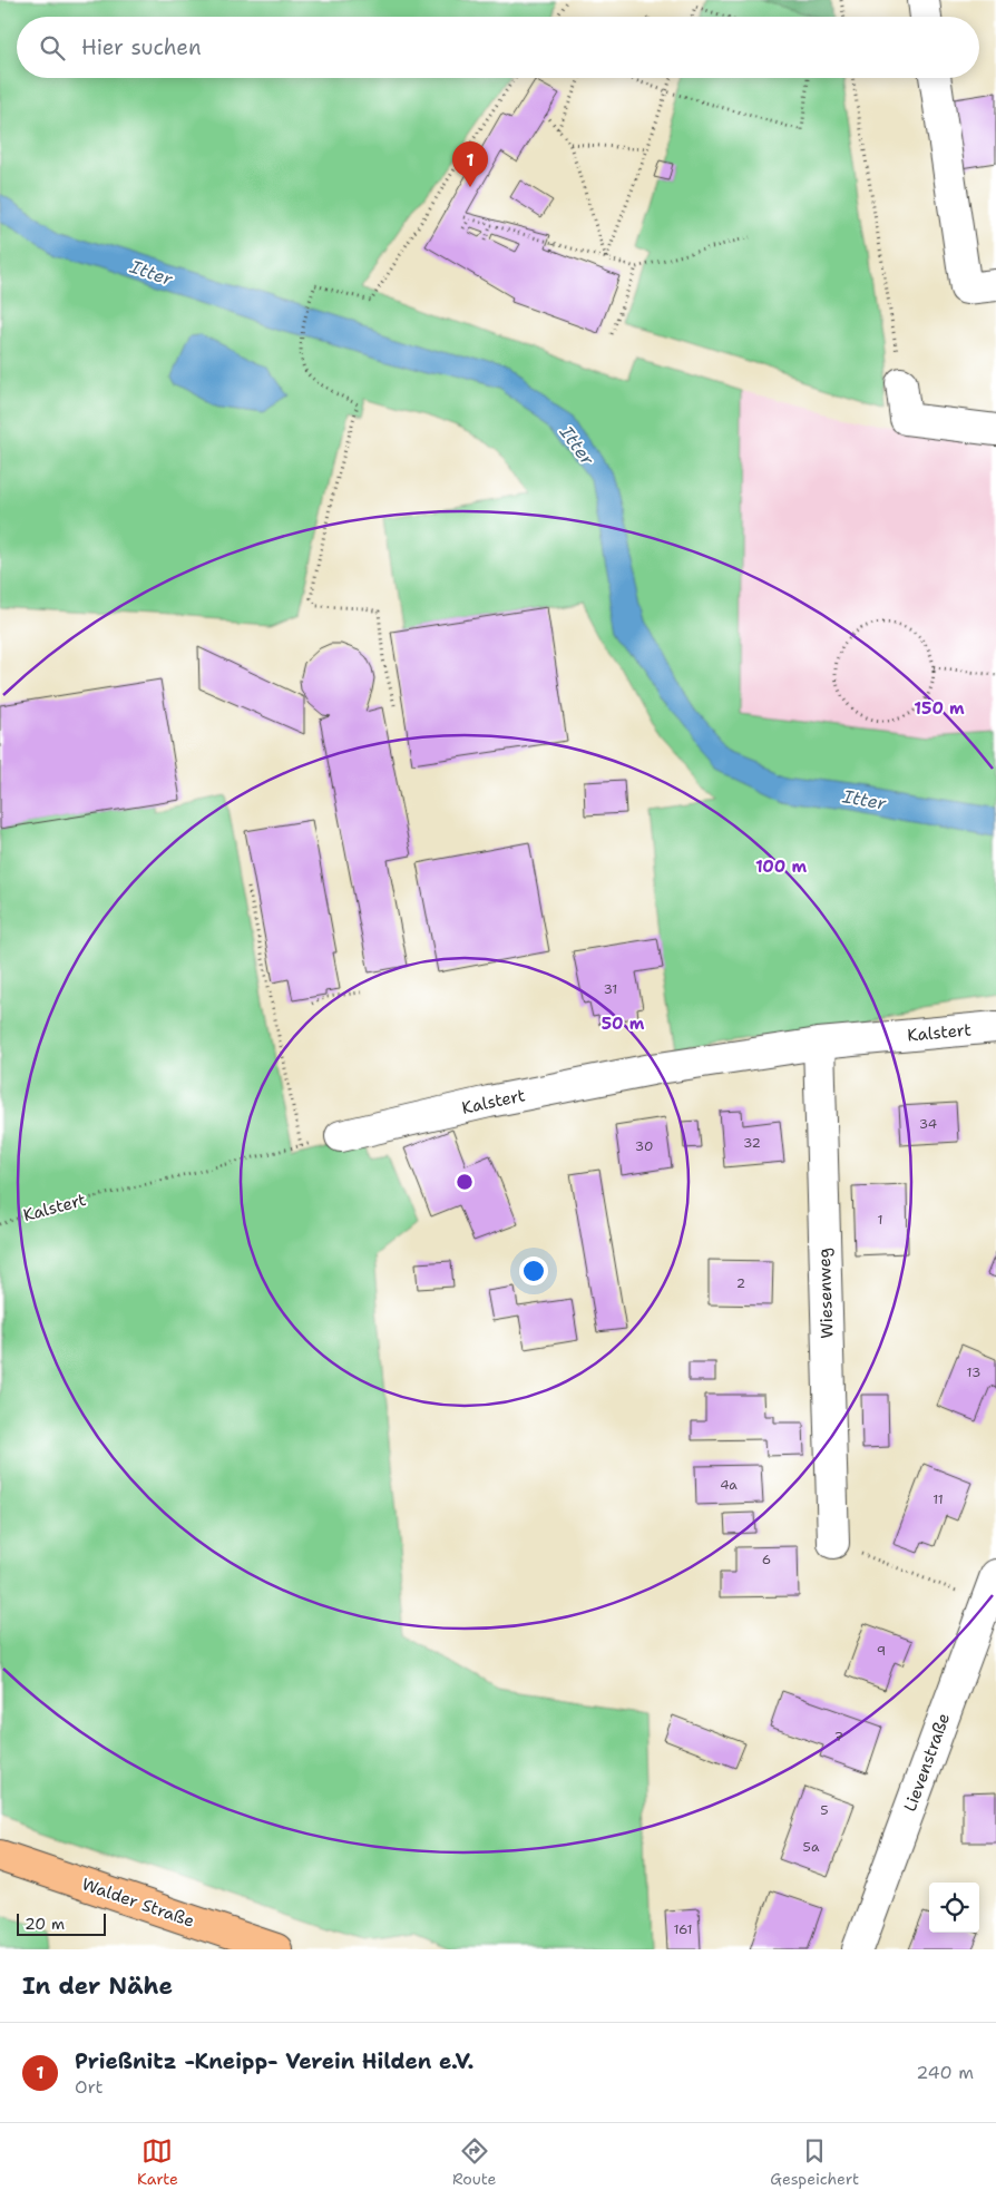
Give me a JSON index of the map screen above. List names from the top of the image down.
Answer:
{
  "streets": {
    "main road": ["Walder Straße"],
    "street": ["Kalstert", "Wiesenweg", "Lievenstraße"]
  },
  "crossings": [
    ["Kalstert", "Wiesenweg"]
  ],
  "water": ["Itter"],
  "house_numbers": [
    "31",
    "34",
    "32",
    "30",
    "1",
    "2",
    "13",
    "4a",
    "11",
    "6",
    "9",
    "7",
    "5",
    "5a",
    "161"
  ],
  "scale_bar": "20 m",
  "page": {
    "search": "Hier suchen",
    "pins": "1",
    "scale": "20 m",
    "heading": "In der Nähe",
    "list": [
      {
        "mark": "1",
        "name": "Prießnitz -Kneipp- Verein Hilden e.V.",
        "note": "Ort",
        "value": "240 m"
      }
    ],
    "nav": ["Karte", "Route", "Gespeichert"]
  },
  "rings": ["150 m", "100 m", "50 m"]
}
